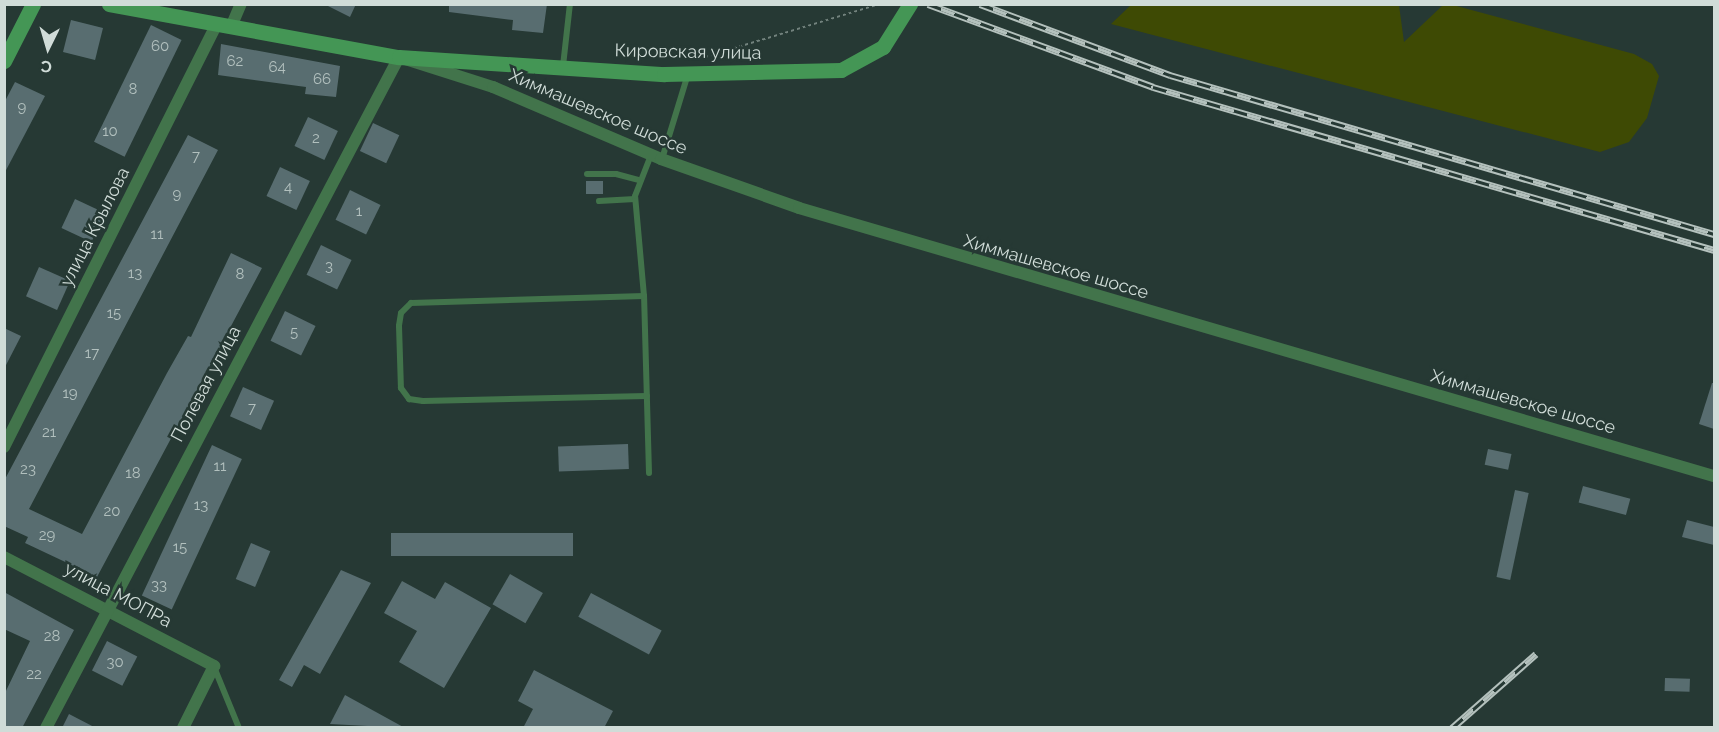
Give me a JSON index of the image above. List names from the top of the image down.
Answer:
{
  "streets": {
    "main road": ["Кировская улица"],
    "street": [
      "Химмашевское шоссе",
      "улица Крылова",
      "Полевая улица",
      "улица МОПРа"
    ]
  },
  "crossings": [
    ["Кировская улица", "Химмашевское шоссе"],
    ["Кировская улица", "улица Крылова"],
    ["Кировская улица", "Полевая улица"],
    ["Химмашевское шоссе", "Полевая улица"],
    ["Полевая улица", "улица МОПРа"]
  ],
  "house_numbers": [
    "60",
    "62",
    "64",
    "66",
    "8",
    "9",
    "10",
    "2",
    "7",
    "4",
    "9",
    "1",
    "11",
    "3",
    "13",
    "8",
    "15",
    "5",
    "17",
    "19",
    "7",
    "21",
    "11",
    "23",
    "18",
    "13",
    "20",
    "29",
    "15",
    "33",
    "28",
    "30",
    "22"
  ],
  "north": "bottom"
}
